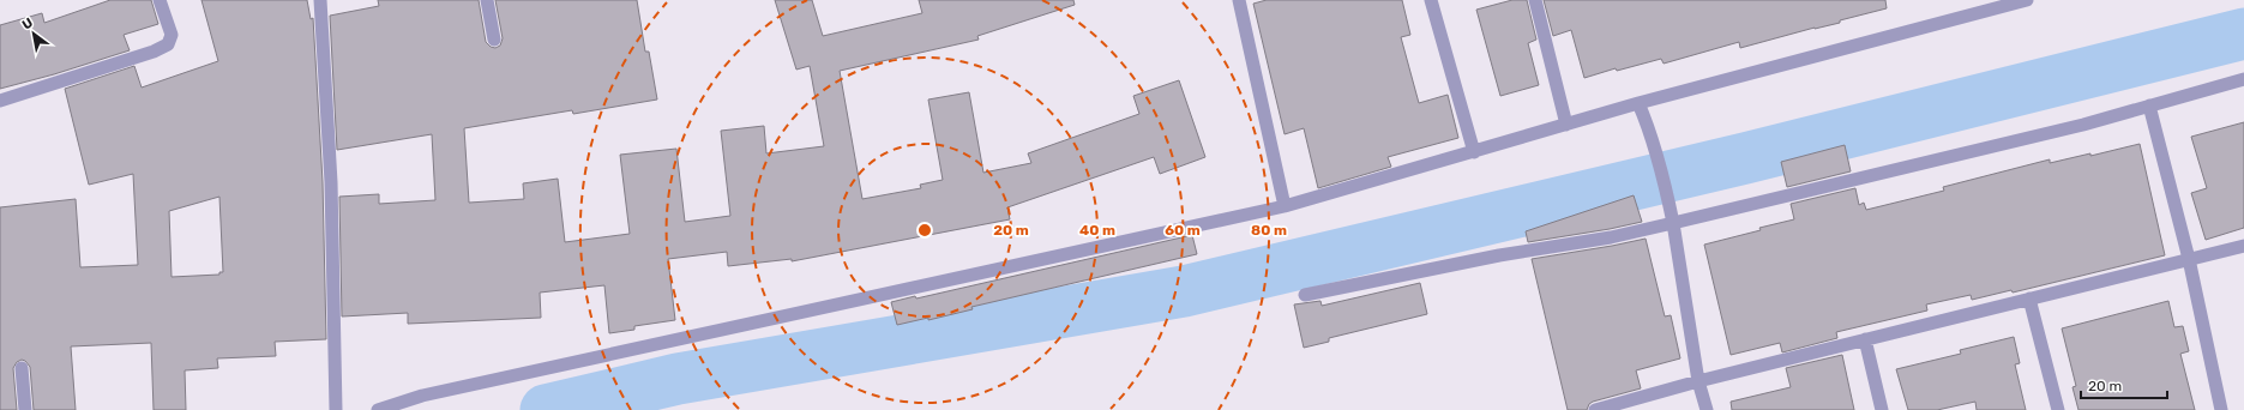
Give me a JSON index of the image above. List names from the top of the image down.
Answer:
{
  "scale_bar": "20 m",
  "north": "top left",
  "rings": [
    "20 m",
    "40 m",
    "60 m",
    "80 m"
  ]
}
